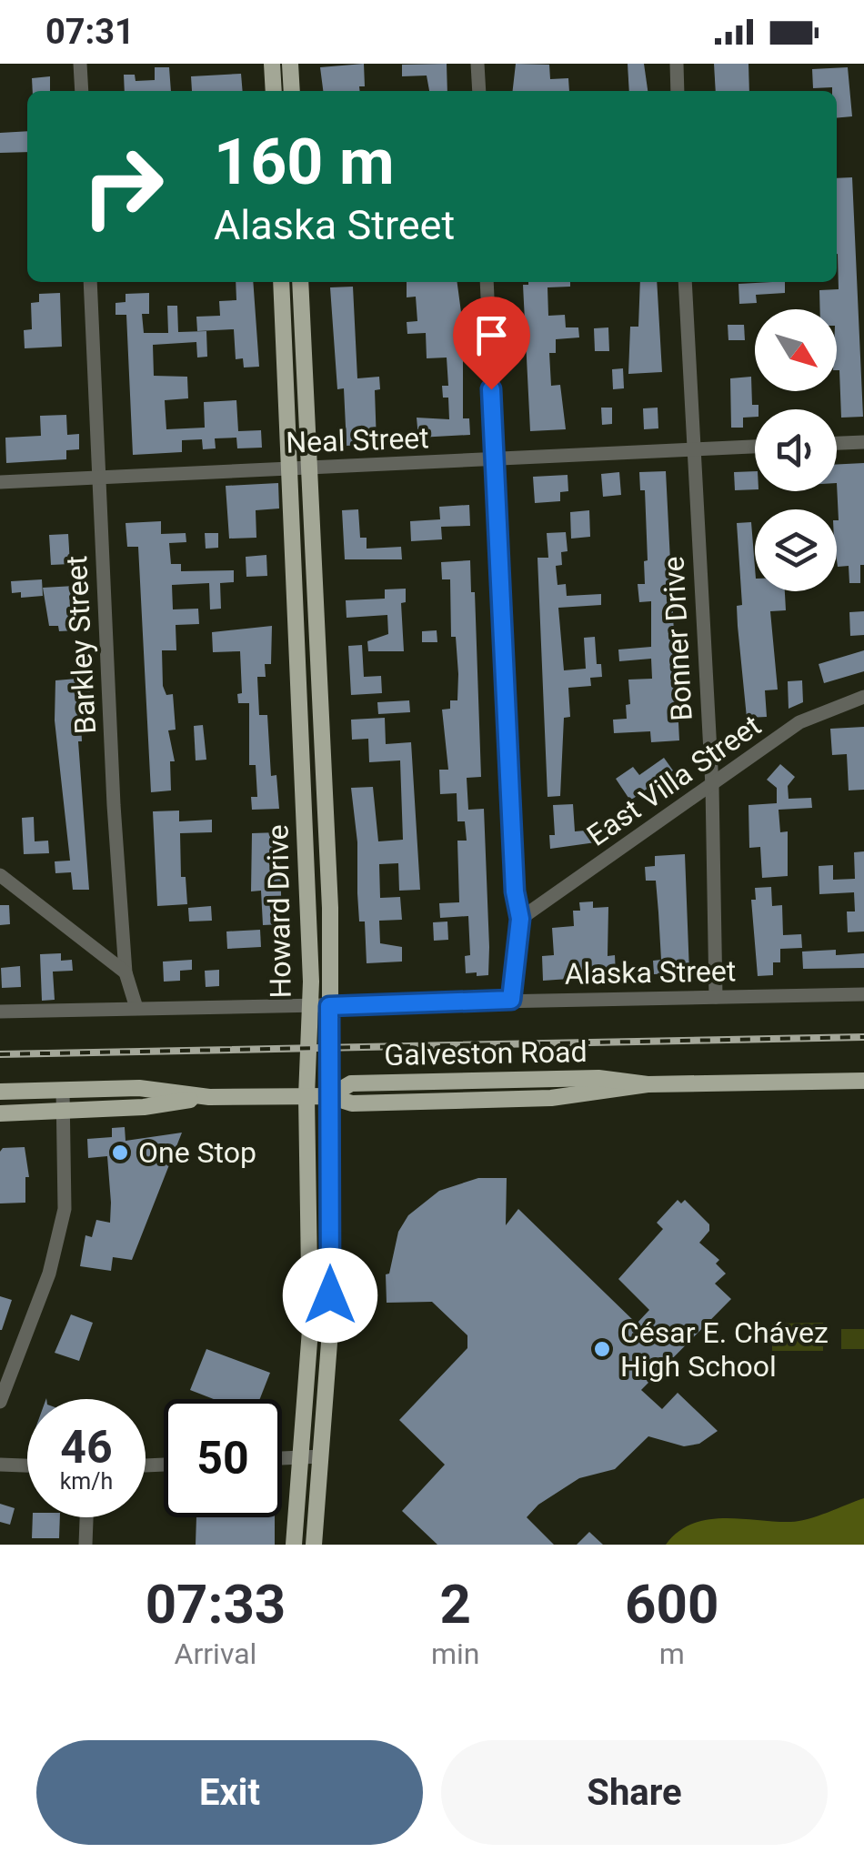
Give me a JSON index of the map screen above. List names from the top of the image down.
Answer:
{
  "streets": {
    "main road": ["Howard Drive", "Galveston Road"],
    "street": [
      "Neal Street",
      "Bonner Drive",
      "Barkley Street",
      "East Villa Street",
      "Alaska Street"
    ]
  },
  "crossings": [
    ["Neal Street", "Bonner Drive"],
    ["Neal Street", "Barkley Street"],
    ["Neal Street", "Howard Drive"],
    ["Bonner Drive", "East Villa Street"],
    ["Bonner Drive", "Alaska Street"],
    ["Barkley Street", "Alaska Street"],
    ["Howard Drive", "Alaska Street"],
    ["Howard Drive", "Galveston Road"]
  ],
  "places": ["One Stop", "César E. Chávez High School"],
  "north": "bottom right",
  "page": {
    "status": "07:31",
    "turn": ["160 m", "Alaska Street"],
    "speed": "46 km/h",
    "limit": "50",
    "eta": [
      "07:33",
      "Arrival",
      "2",
      "min",
      "600",
      "m"
    ],
    "buttons": ["Exit", "Share"]
  }
}
